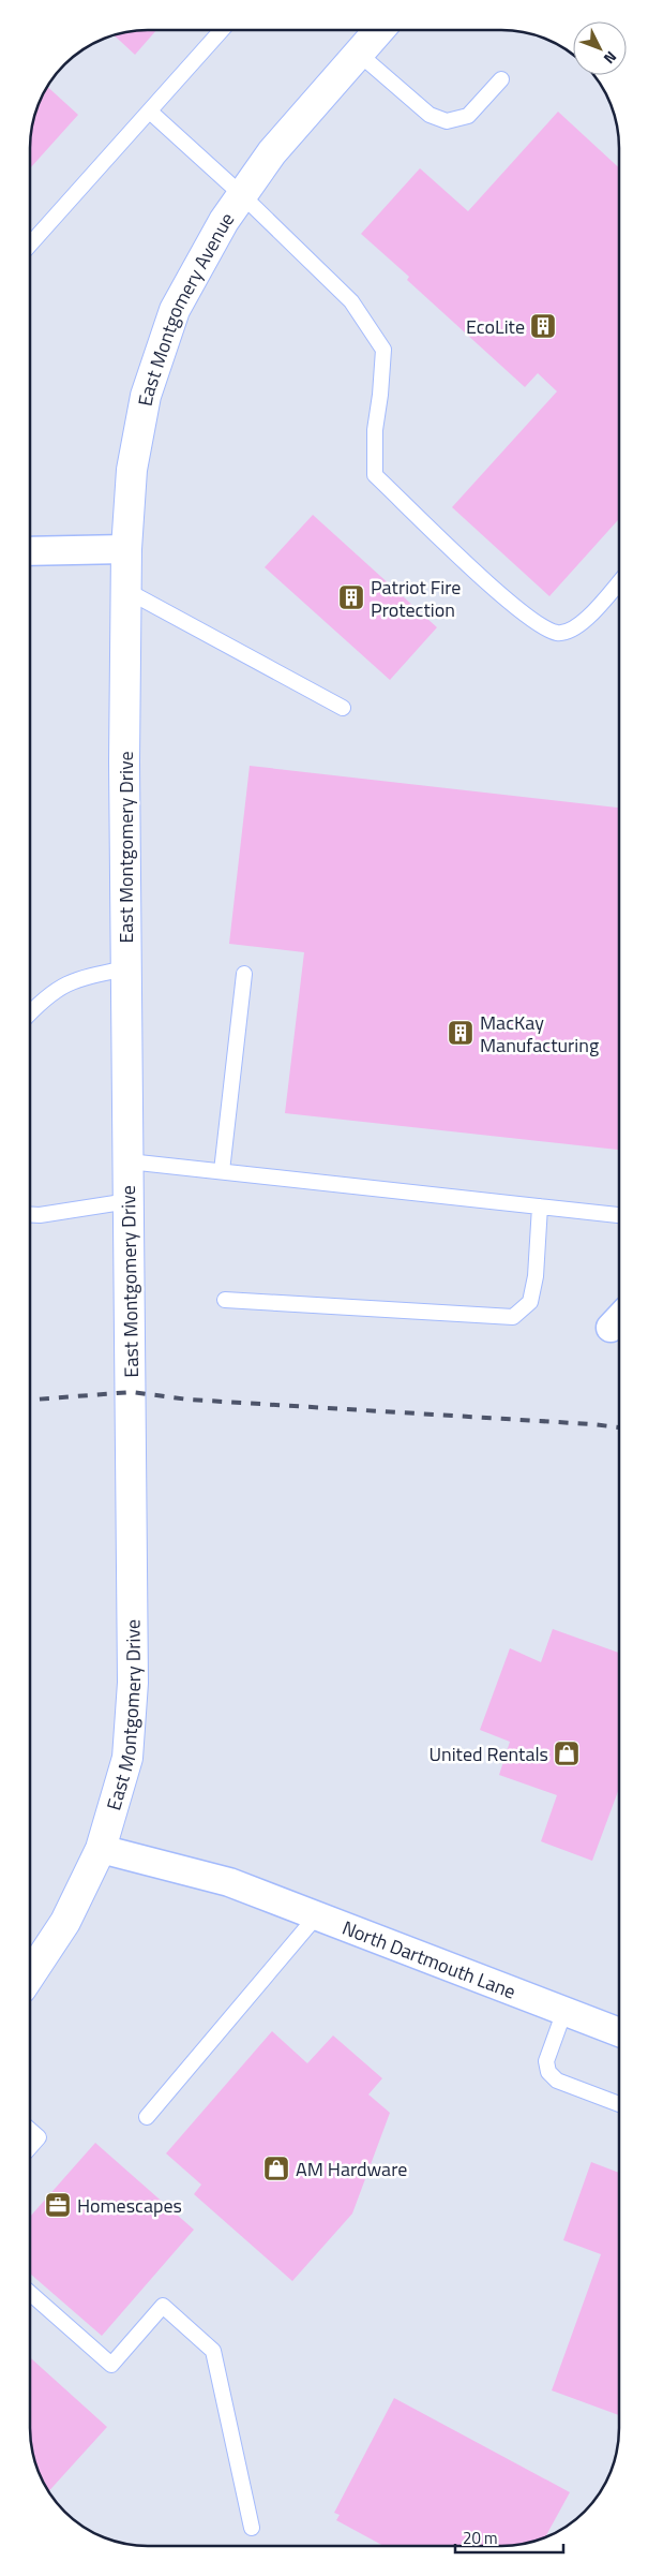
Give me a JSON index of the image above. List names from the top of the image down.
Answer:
{
  "streets": {
    "main road": ["East Montgomery Avenue", "East Montgomery Drive"],
    "street": ["North Dartmouth Lane"]
  },
  "crossings": [
    ["East Montgomery Avenue", "East Montgomery Drive"],
    ["East Montgomery Drive", "North Dartmouth Lane"]
  ],
  "places": {
    "building": ["EcoLite", "Patriot Fire Protection", "MacKay Manufacturing"],
    "shop": ["United Rentals", "AM Hardware"],
    "office": ["Homescapes"]
  },
  "scale_bar": "20 m",
  "north": "bottom right"
}
